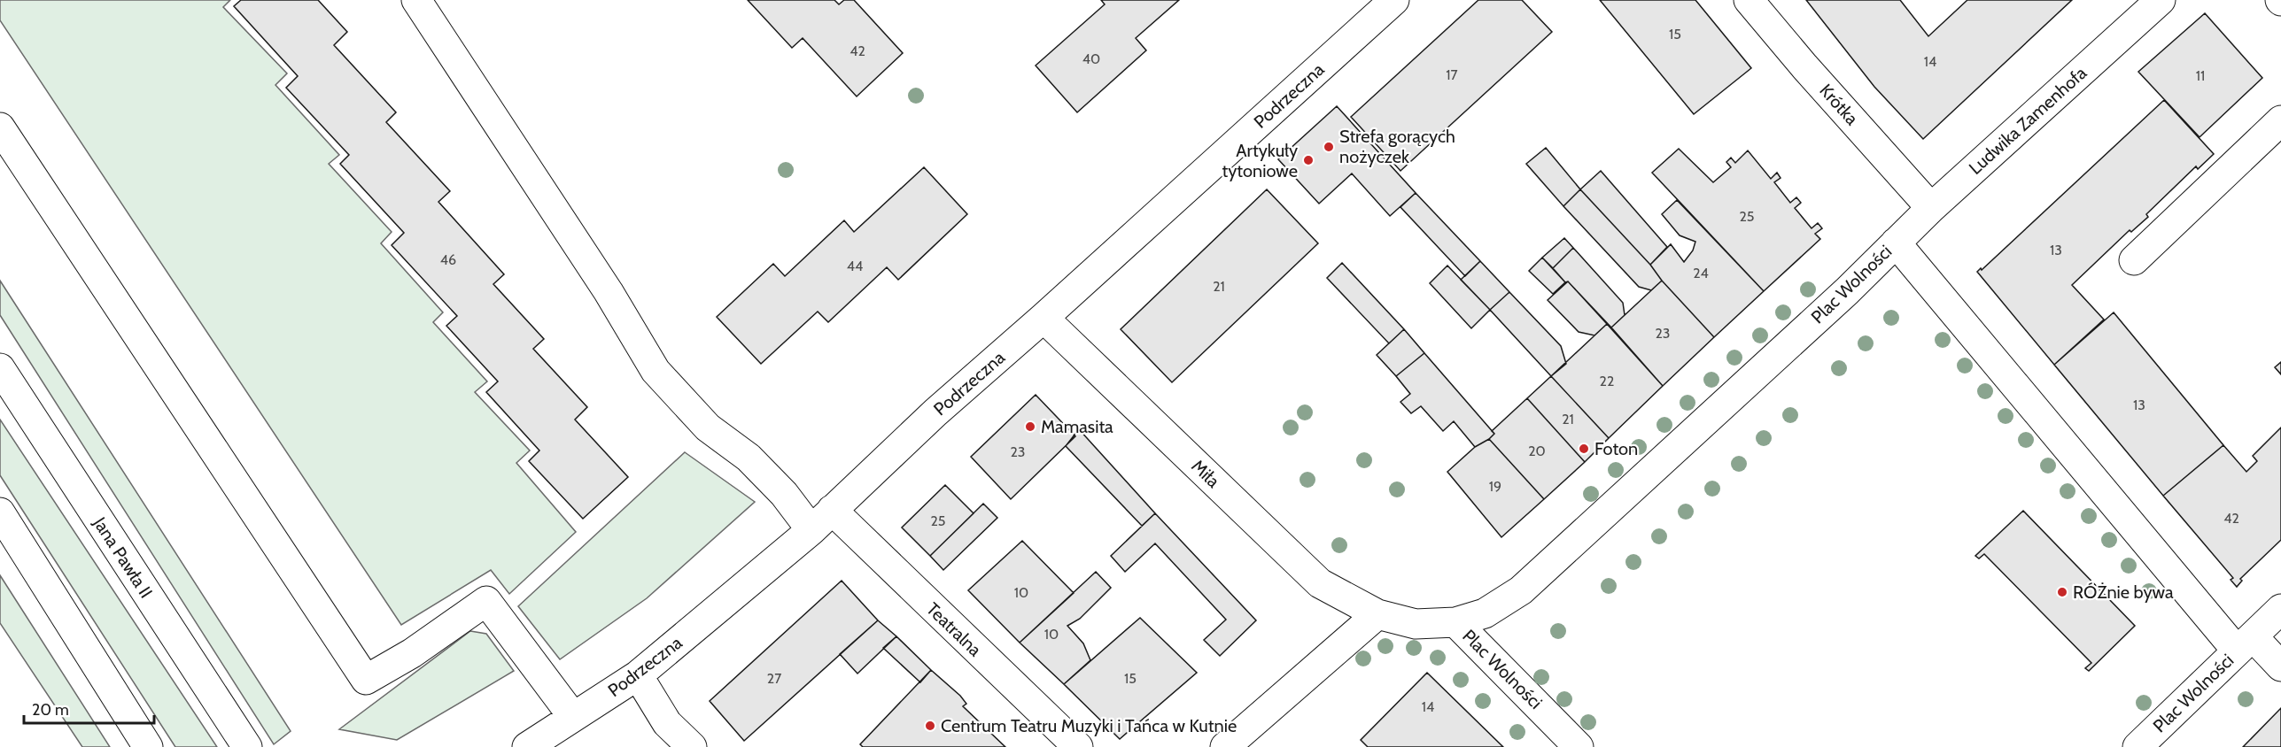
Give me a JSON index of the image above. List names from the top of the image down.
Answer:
{
  "streets": {
    "street": [
      "Podrzeczna",
      "Krótka",
      "Ludwika Zamenhofa",
      "Plac Wolności",
      "Miła",
      "Jana Pawła II",
      "Teatralna"
    ]
  },
  "crossings": [
    ["Podrzeczna", "Miła"],
    ["Podrzeczna", "Teatralna"],
    ["Krótka", "Ludwika Zamenhofa"],
    ["Ludwika Zamenhofa", "Plac Wolności"],
    ["Plac Wolności", "Miła"]
  ],
  "places": [
    "Strefa gorących nożyczek",
    "Artykuły tytoniowe",
    "Mamasita",
    "Foton",
    "RÓŻnie bywa",
    "Centrum Teatru Muzyki i Tańca w Kutnie"
  ],
  "house_numbers": [
    "15",
    "42",
    "40",
    "14",
    "17",
    "11",
    "25",
    "13",
    "46",
    "44",
    "24",
    "21",
    "23",
    "22",
    "13",
    "21",
    "20",
    "23",
    "19",
    "42",
    "25",
    "10",
    "10",
    "27",
    "15",
    "14"
  ],
  "scale_bar": "20 m"
}
